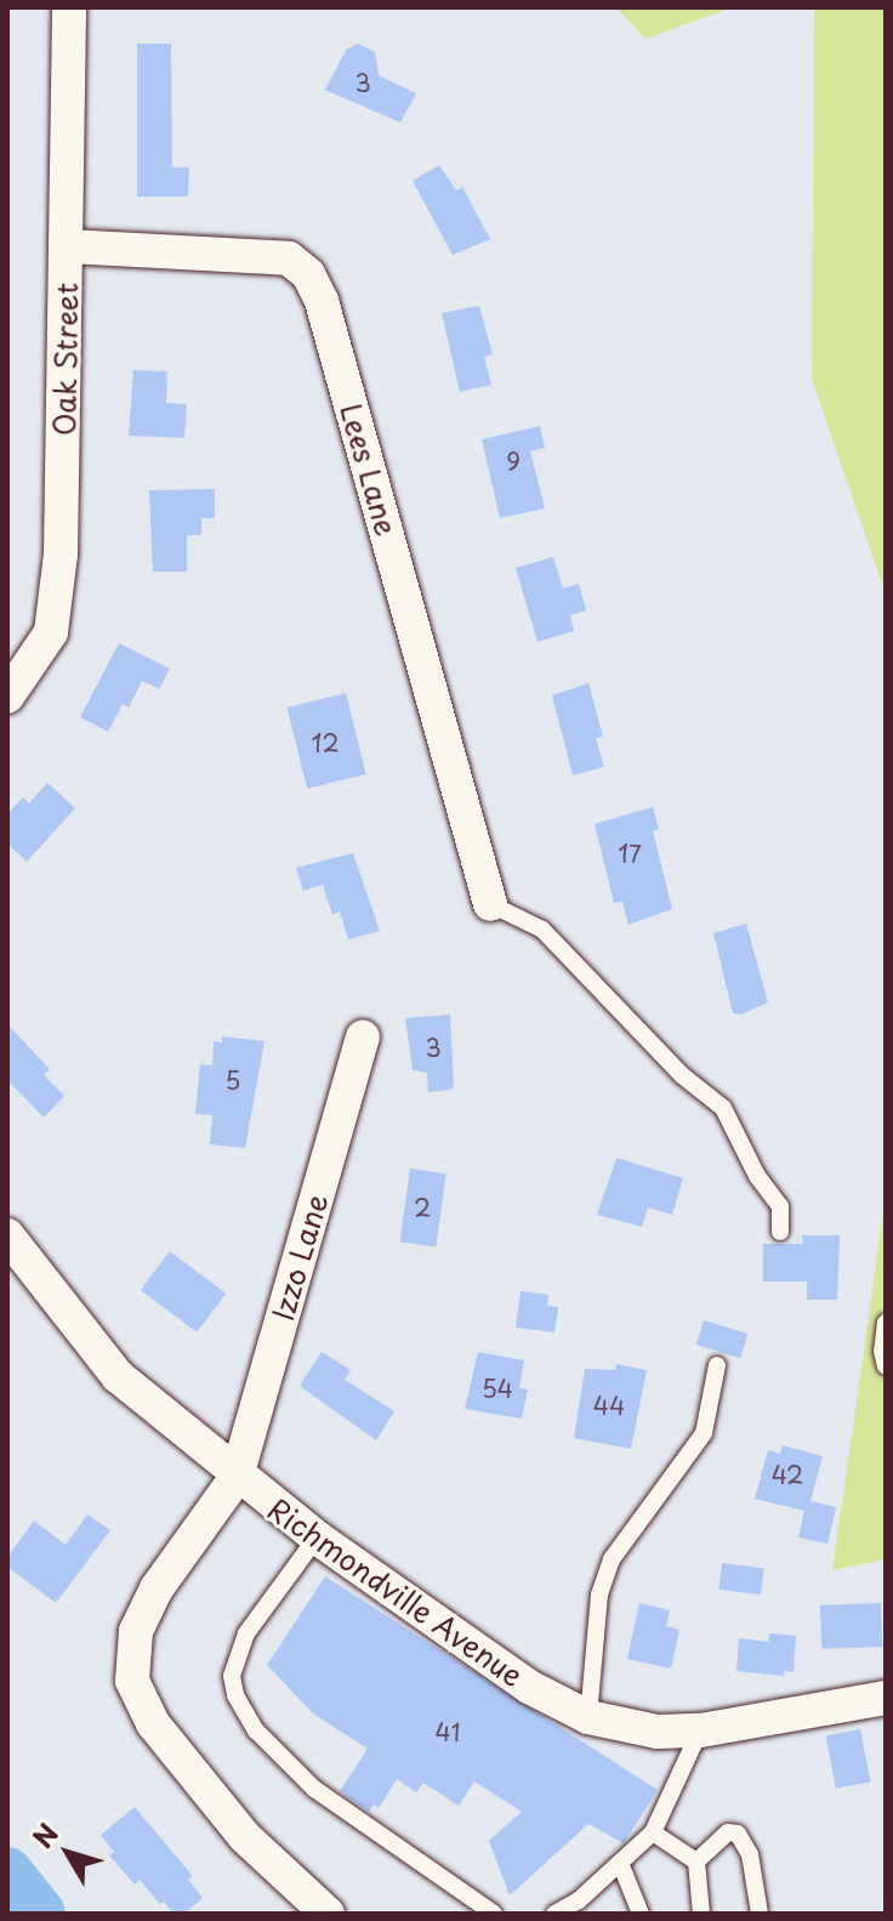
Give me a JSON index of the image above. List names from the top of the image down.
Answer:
{
  "streets": {
    "street": [
      "Oak Street",
      "Lees Lane",
      "Izzo Lane",
      "Richmondville Avenue"
    ]
  },
  "crossings": [
    ["Oak Street", "Lees Lane"],
    ["Izzo Lane", "Richmondville Avenue"]
  ],
  "house_numbers": [
    "3",
    "9",
    "12",
    "17",
    "3",
    "5",
    "2",
    "54",
    "44",
    "42",
    "41"
  ],
  "north": "top left"
}
